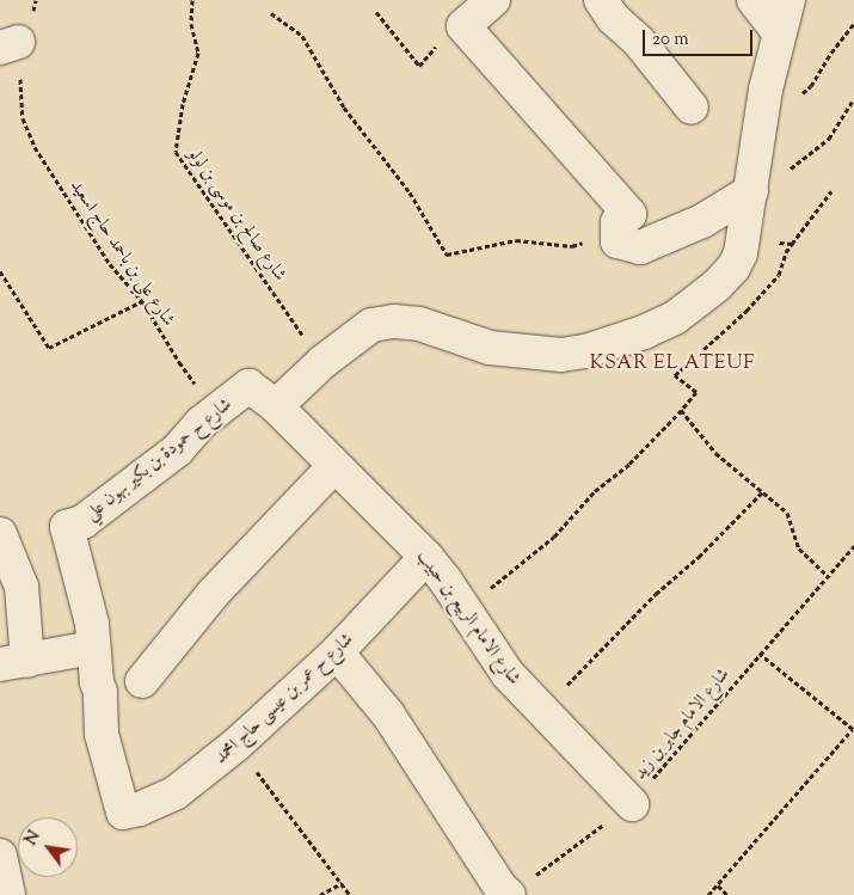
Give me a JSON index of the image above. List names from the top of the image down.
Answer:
{
  "streets": {
    "street": ["شارع ح حمودة بن بكير بهون علي", "شارع الامام الربيع بن حبيب", "شارع ح عمر بن عيسى حاج امحمد"],
    "path": ["شارع صالح بن موسى بن لولو", "شارع علي بن باحمد حاج اسعيد", "شارع الامام جابر بن زيد"]
  },
  "crossings": [
    ["شارع علي بن باحمد حاج اسعيد", "شارع ح حمودة بن بكير بهون علي"],
    ["شارع ح حمودة بن بكير بهون علي", "شارع الامام الربيع بن حبيب"],
    ["شارع ح حمودة بن بكير بهون علي", "شارع ح عمر بن عيسى حاج امحمد"],
    ["شارع الامام الربيع بن حبيب", "شارع ح عمر بن عيسى حاج امحمد"],
    ["شارع الامام الربيع بن حبيب", "شارع الامام جابر بن زيد"]
  ],
  "districts": ["KSAR EL ATEUF"],
  "scale_bar": "20 m",
  "north": "top left"
}
